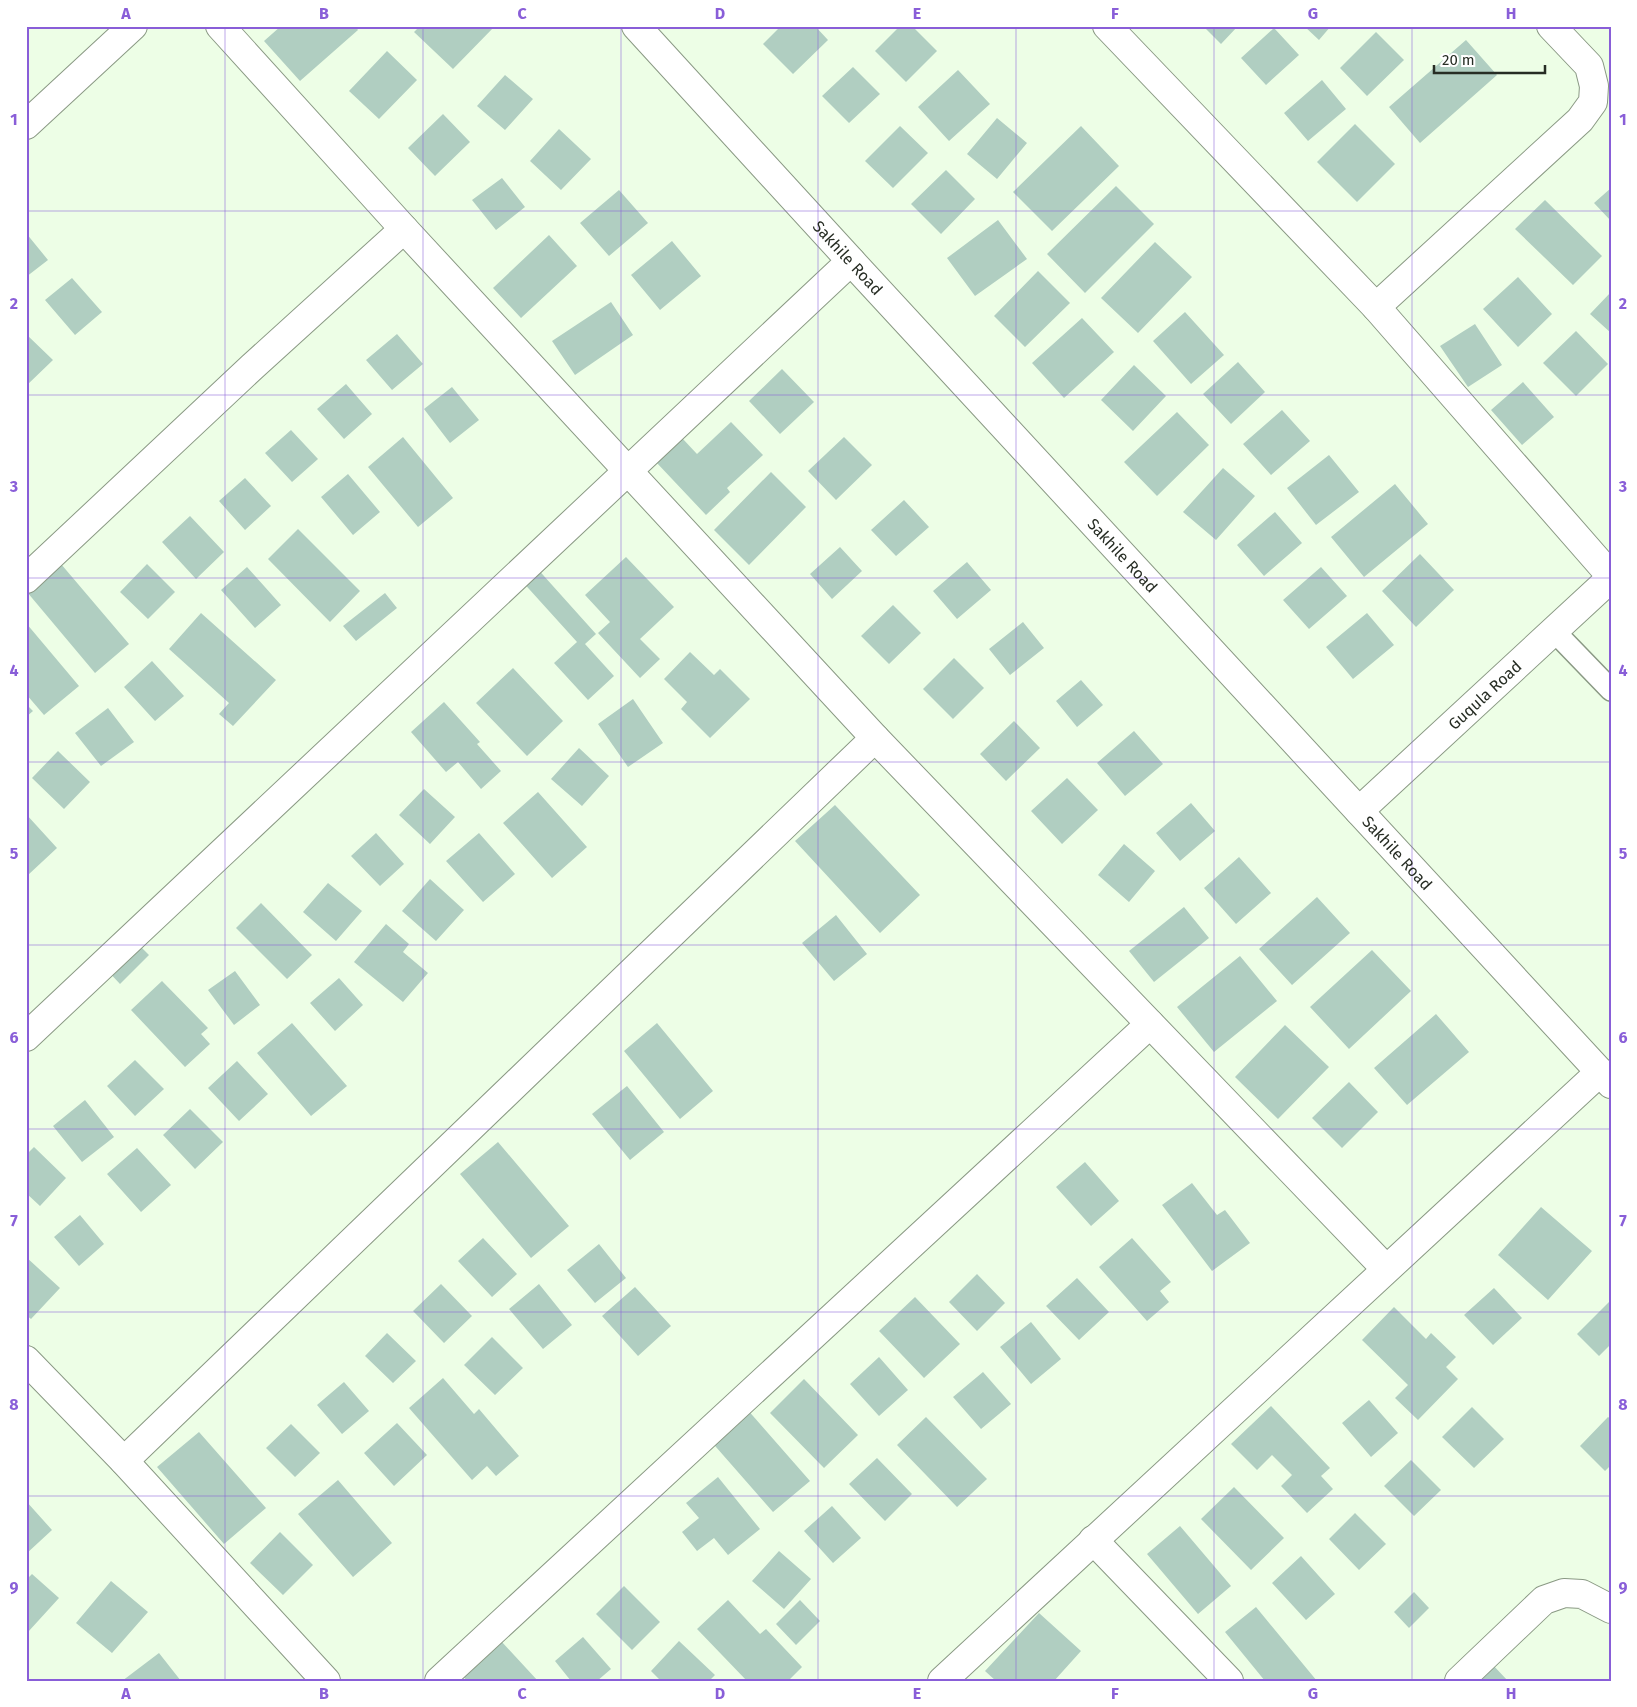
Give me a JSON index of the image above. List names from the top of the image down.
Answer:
{
  "streets": {
    "street": ["Sakhile Road", "Guqula Road"]
  },
  "crossings": [
    ["Sakhile Road", "Guqula Road"]
  ],
  "scale_bar": "20 m",
  "grid": {
    "columns": [
      "A",
      "B",
      "C",
      "D",
      "E",
      "F",
      "G",
      "H"
    ],
    "rows": [
      "1",
      "2",
      "3",
      "4",
      "5",
      "6",
      "7",
      "8",
      "9"
    ]
  }
}
